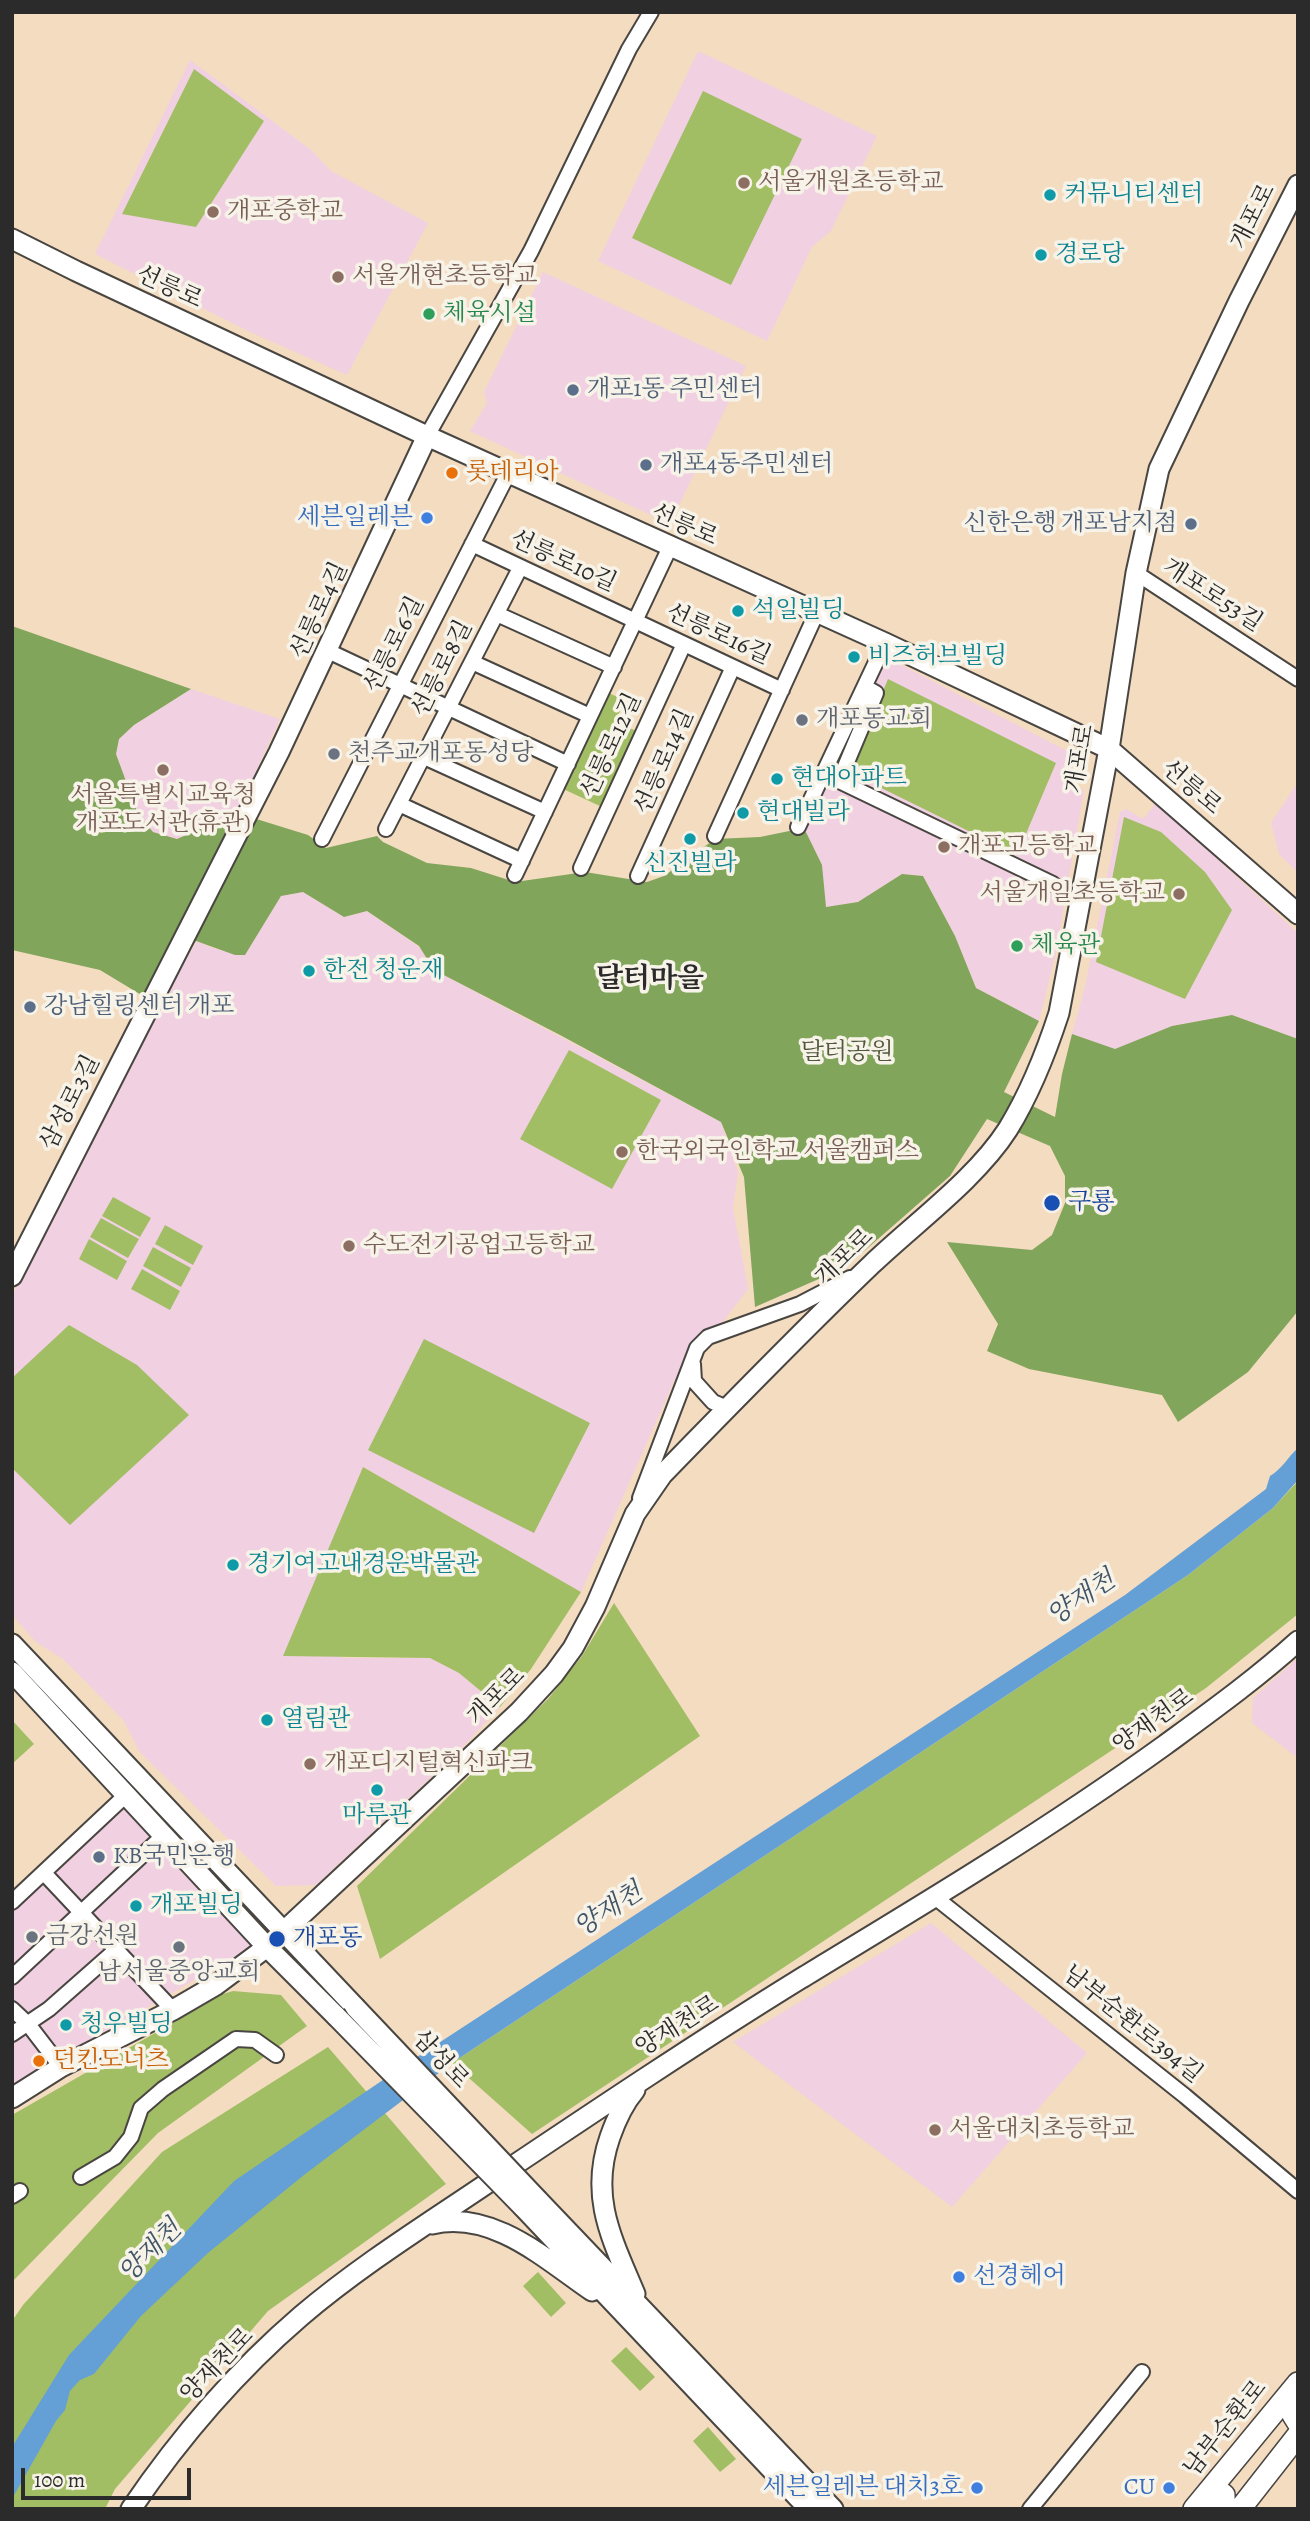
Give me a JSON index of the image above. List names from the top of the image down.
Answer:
{
  "streets": {
    "main road": ["남부순환로"],
    "street": [
      "개포로",
      "선릉로",
      "선릉로10길",
      "개포로53길",
      "선릉로4길",
      "선릉로16길",
      "선릉로6길",
      "선릉로8길",
      "선릉로12길",
      "선릉로14길",
      "삼성로3길",
      "양재천로",
      "남부순환로394길",
      "삼성로"
    ]
  },
  "crossings": [
    ["개포로", "선릉로"],
    ["개포로", "개포로53길"],
    ["개포로", "삼성로"],
    ["선릉로", "선릉로10길"],
    ["선릉로", "선릉로4길"],
    ["선릉로", "선릉로16길"],
    ["선릉로", "선릉로6길"],
    ["선릉로10길", "선릉로16길"],
    ["선릉로10길", "선릉로6길"],
    ["선릉로10길", "선릉로8길"],
    ["선릉로4길", "삼성로3길"],
    ["선릉로16길", "선릉로12길"],
    ["선릉로16길", "선릉로14길"],
    ["양재천로", "남부순환로394길"]
  ],
  "districts": ["달터마을"],
  "water": ["양재천"],
  "parks": ["달터공원"],
  "places": [
    "서울개원초등학교",
    "커뮤니티센터",
    "개포중학교",
    "경로당",
    "서울개현초등학교",
    "체육시설",
    "개포1동 주민센터",
    "개포4동주민센터",
    "롯데리아",
    "세븐일레븐",
    "신한은행 개포남지점",
    "석일빌딩",
    "비즈허브빌딩",
    "개포동교회",
    "천주교개포동성당",
    "서울특별시교육청 개포도서관(휴관)",
    "현대아파트",
    "현대빌라",
    "신진빌라",
    "개포고등학교",
    "서울개일초등학교",
    "체육관",
    "한전 청운재",
    "강남힐링센터 개포",
    "한국외국인학교 서울캠퍼스",
    "구룡",
    "수도전기공업고등학교",
    "경기여고내경운박물관",
    "열림관",
    "개포디지털혁신파크",
    "마루관",
    "KB국민은행",
    "개포빌딩",
    "금강선원",
    "개포동",
    "남서울중앙교회",
    "청우빌딩",
    "던킨도너츠",
    "서울대치초등학교",
    "선경헤어",
    "세븐일레븐 대치3호",
    "CU"
  ],
  "scale_bar": "100 m"
}
